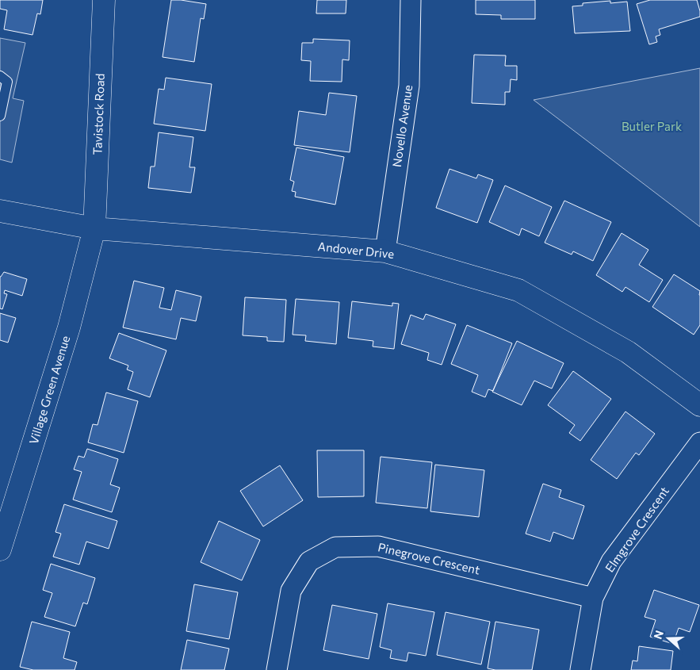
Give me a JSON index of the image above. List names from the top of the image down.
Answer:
{
  "streets": {
    "street": [
      "Tavistock Road",
      "Novello Avenue",
      "Andover Drive",
      "Village Green Avenue",
      "Elmgrove Crescent",
      "Pinegrove Crescent"
    ]
  },
  "crossings": [
    ["Tavistock Road", "Andover Drive"],
    ["Tavistock Road", "Village Green Avenue"],
    ["Novello Avenue", "Andover Drive"],
    ["Andover Drive", "Village Green Avenue"],
    ["Elmgrove Crescent", "Pinegrove Crescent"]
  ],
  "parks": ["Butler Park"],
  "north": "left"
}
